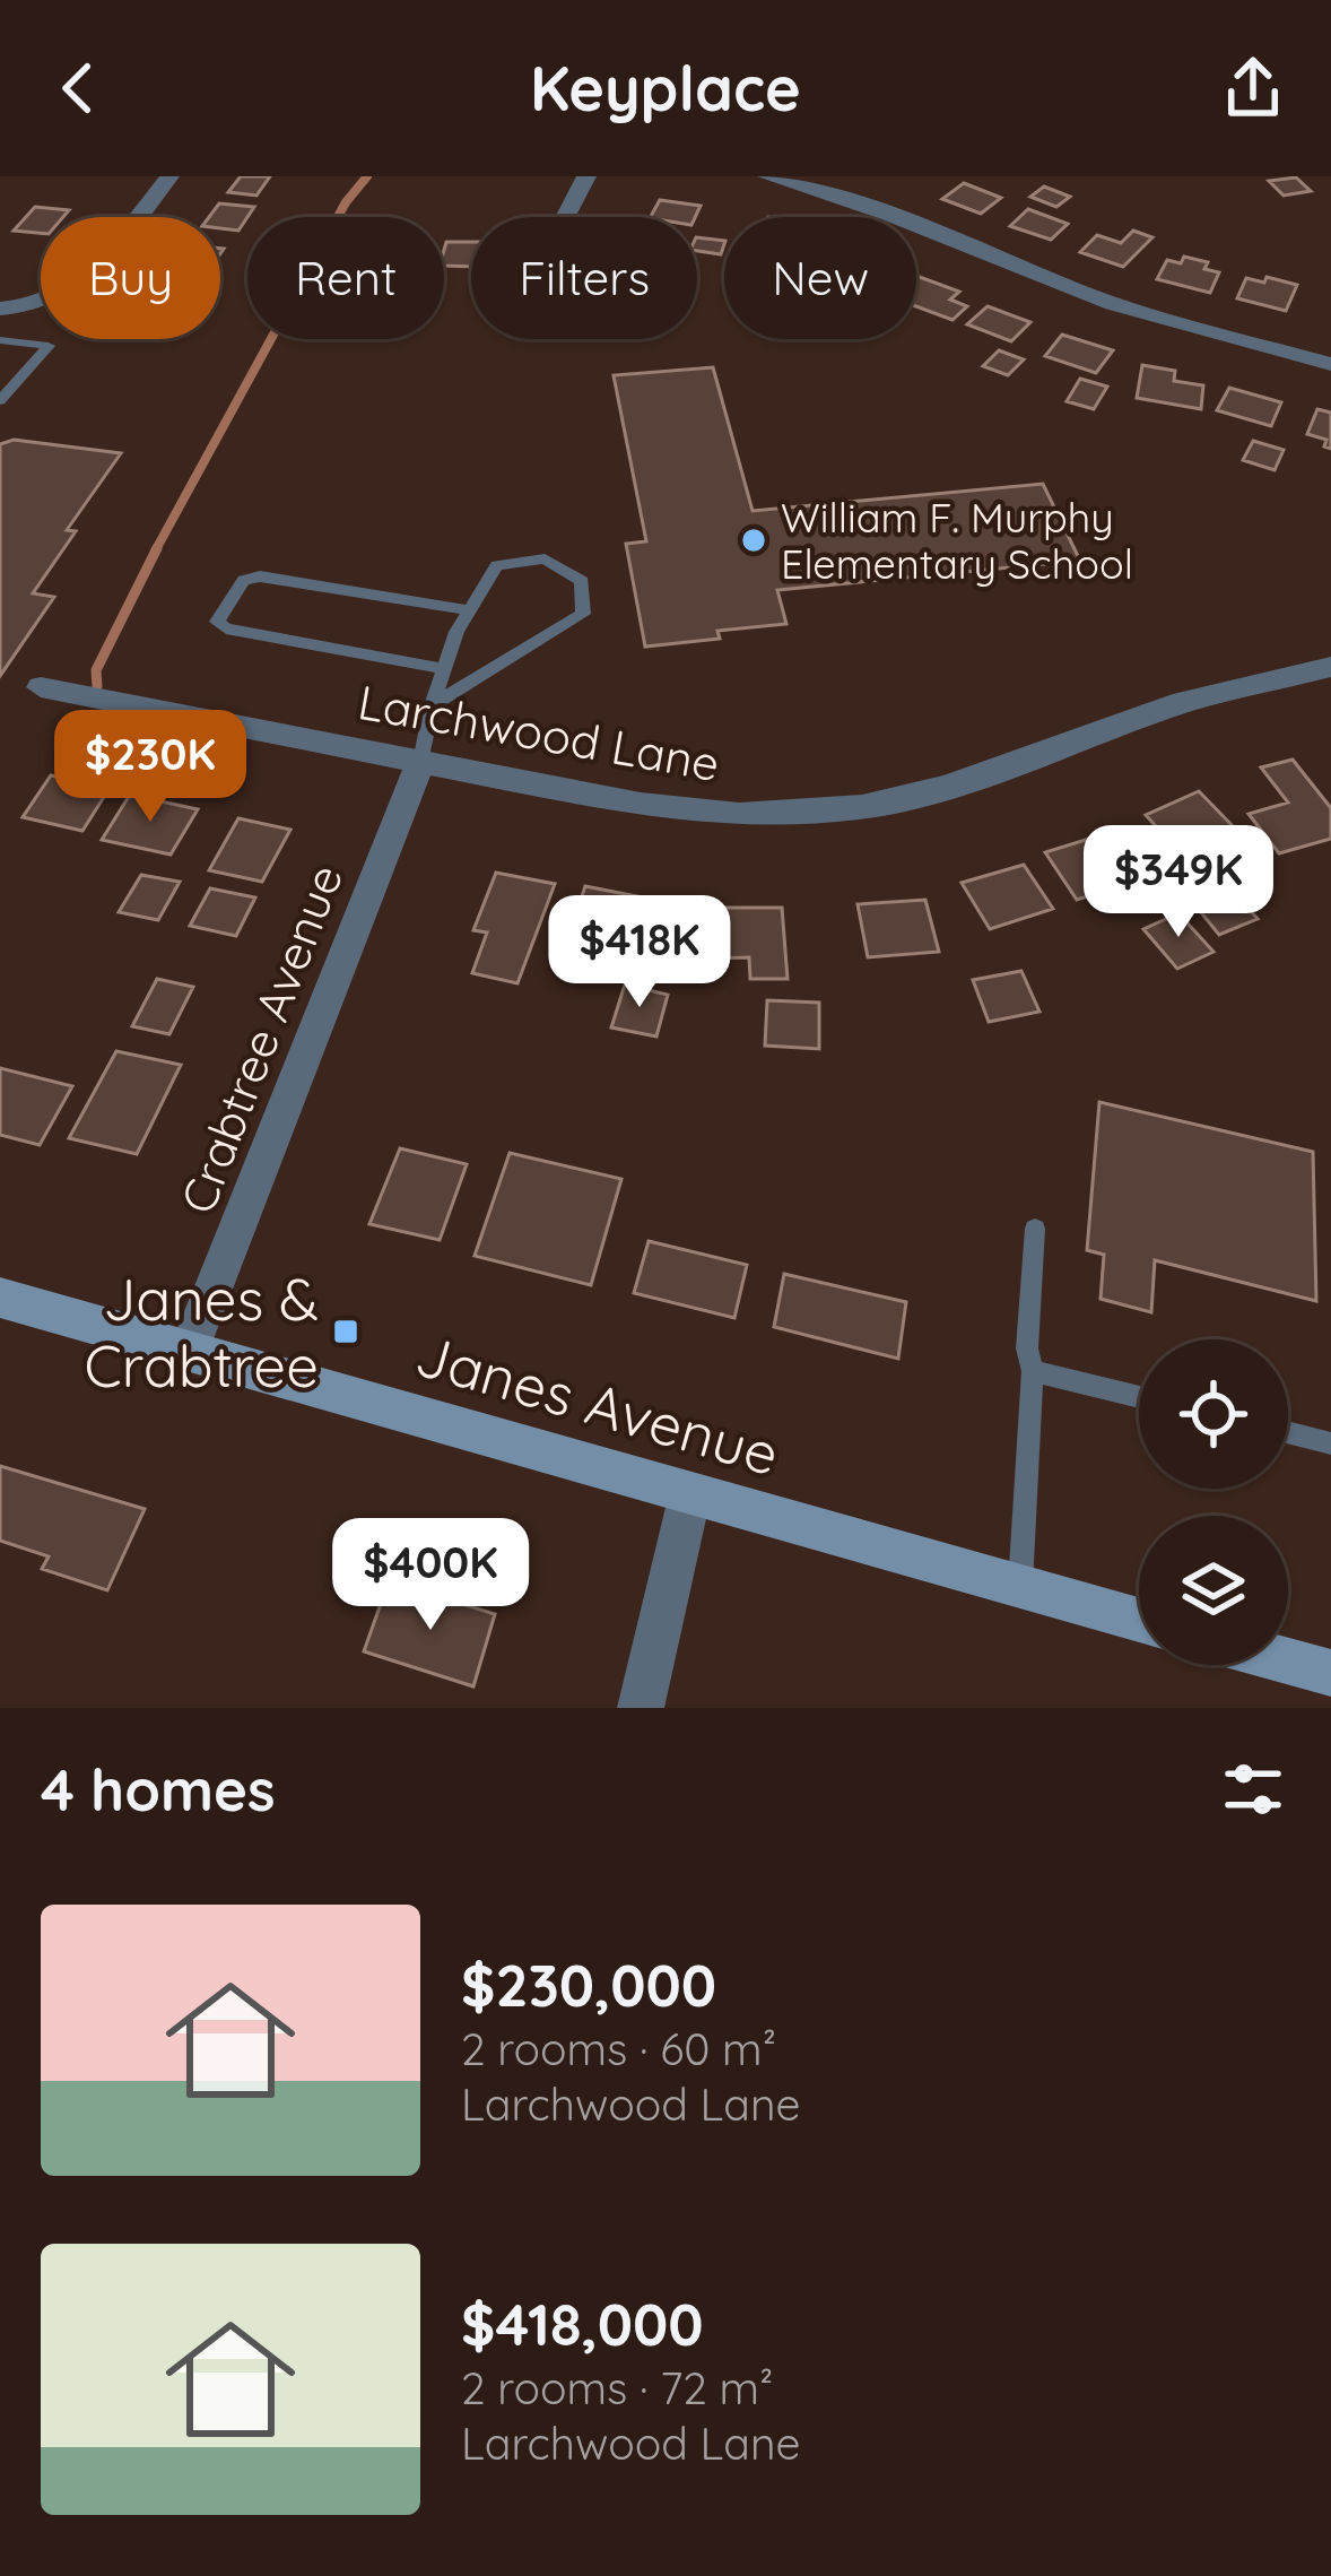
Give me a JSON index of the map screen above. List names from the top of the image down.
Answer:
{
  "streets": {
    "street": ["Larchwood Lane", "Crabtree Avenue", "Janes Avenue"]
  },
  "crossings": [
    ["Larchwood Lane", "Crabtree Avenue"],
    ["Crabtree Avenue", "Janes Avenue"]
  ],
  "places": {
    "other": ["William F. Murphy Elementary School"],
    "transit": ["Janes & Crabtree"]
  },
  "page": {
    "header": "Keyplace",
    "chip": [
      "Buy",
      "Rent",
      "Filters",
      "New"
    ],
    "price": [
      "$230K",
      "$349K",
      "$418K",
      "$400K"
    ],
    "heading": "4 homes",
    "list": [
      {
        "name": "$230,000",
        "note": "2 rooms · 60 m² · Larchwood Lane"
      },
      {
        "name": "$418,000",
        "note": "2 rooms · 72 m² · Larchwood Lane"
      }
    ]
  }
}
